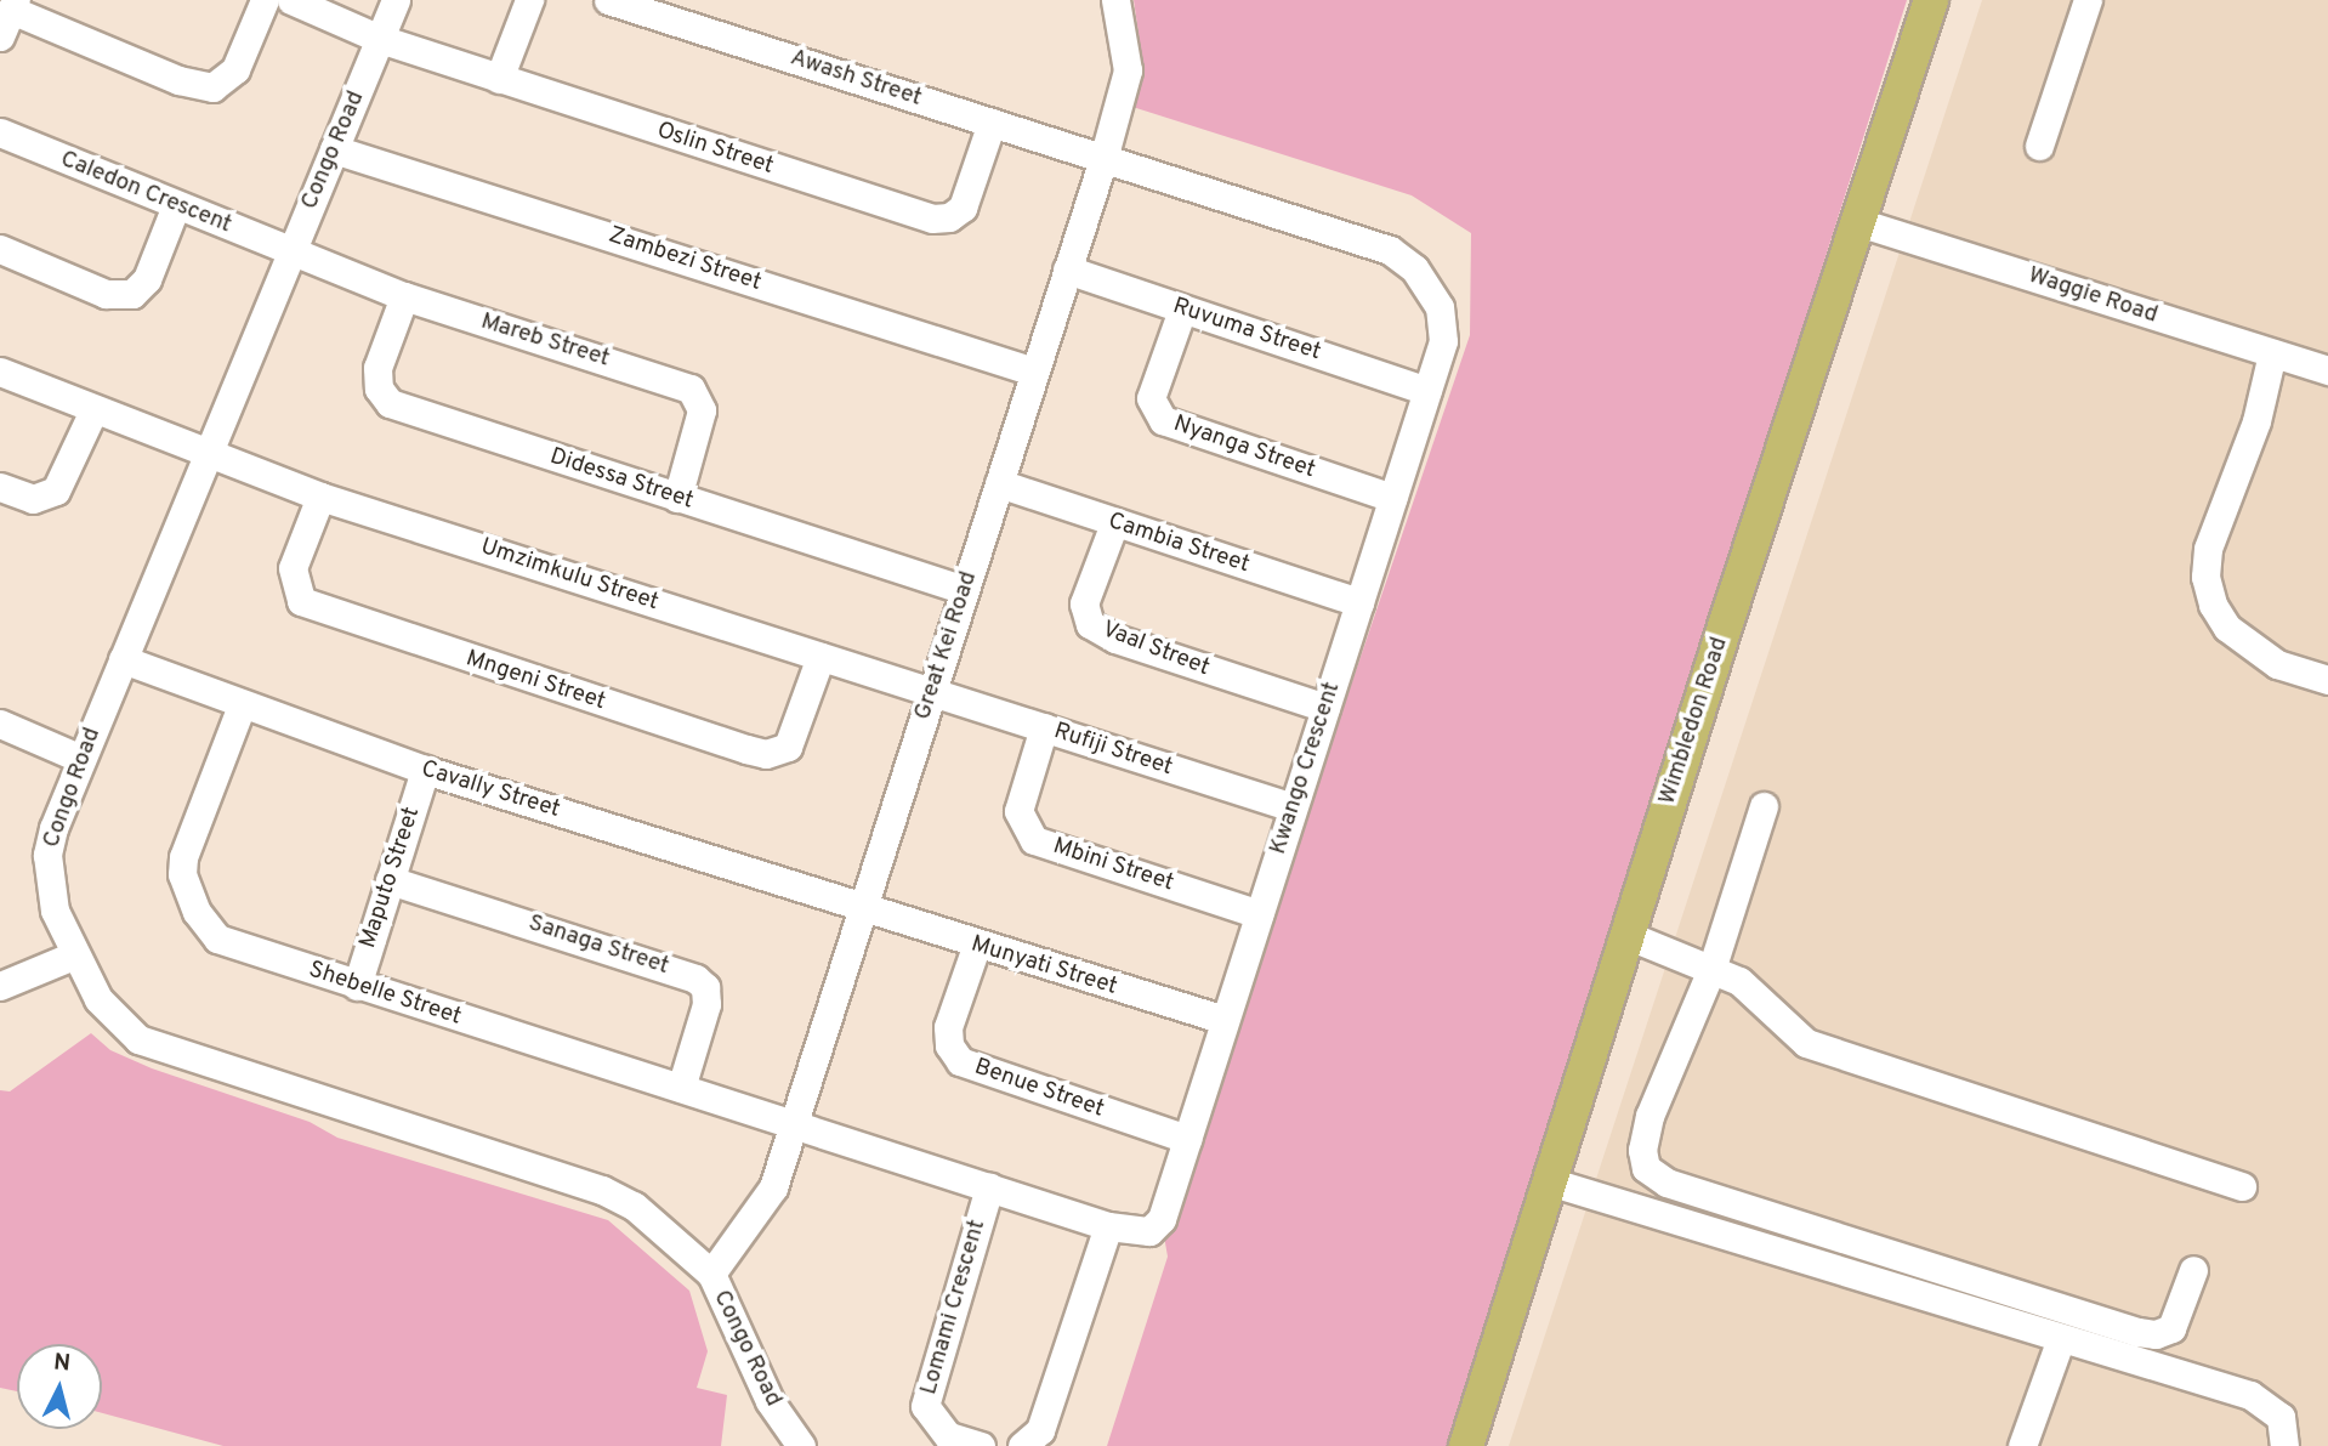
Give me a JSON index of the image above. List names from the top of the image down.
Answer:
{
  "streets": {
    "main road": ["Wimbledon Road"],
    "street": [
      "Awash Street",
      "Oslin Street",
      "Congo Road",
      "Caledon Crescent",
      "Zambezi Street",
      "Waggie Road",
      "Ruvuma Street",
      "Mareb Street",
      "Nyanga Street",
      "Didessa Street",
      "Cambia Street",
      "Umzimkulu Street",
      "Great Kei Road",
      "Vaal Street",
      "Mngeni Street",
      "Rufiji Street",
      "Kwango Crescent",
      "Cavally Street",
      "Mbini Street",
      "Maputo Street",
      "Sanaga Street",
      "Munyati Street",
      "Shebelle Street",
      "Benue Street",
      "Lomami Crescent"
    ]
  },
  "crossings": [
    ["Awash Street", "Oslin Street"],
    ["Awash Street", "Great Kei Road"],
    ["Awash Street", "Kwango Crescent"],
    ["Oslin Street", "Congo Road"],
    ["Congo Road", "Caledon Crescent"],
    ["Congo Road", "Zambezi Street"],
    ["Congo Road", "Mareb Street"],
    ["Congo Road", "Umzimkulu Street"],
    ["Congo Road", "Great Kei Road"],
    ["Congo Road", "Cavally Street"],
    ["Caledon Crescent", "Mareb Street"],
    ["Zambezi Street", "Great Kei Road"],
    ["Waggie Road", "Wimbledon Road"],
    ["Ruvuma Street", "Nyanga Street"],
    ["Ruvuma Street", "Great Kei Road"],
    ["Ruvuma Street", "Kwango Crescent"],
    ["Mareb Street", "Didessa Street"],
    ["Nyanga Street", "Kwango Crescent"],
    ["Didessa Street", "Great Kei Road"],
    ["Cambia Street", "Great Kei Road"],
    ["Cambia Street", "Vaal Street"],
    ["Cambia Street", "Kwango Crescent"],
    ["Umzimkulu Street", "Great Kei Road"],
    ["Umzimkulu Street", "Mngeni Street"],
    ["Umzimkulu Street", "Rufiji Street"],
    ["Great Kei Road", "Rufiji Street"],
    ["Great Kei Road", "Kwango Crescent"],
    ["Great Kei Road", "Cavally Street"],
    ["Great Kei Road", "Munyati Street"],
    ["Great Kei Road", "Shebelle Street"],
    ["Vaal Street", "Kwango Crescent"],
    ["Rufiji Street", "Kwango Crescent"],
    ["Rufiji Street", "Mbini Street"],
    ["Kwango Crescent", "Mbini Street"],
    ["Kwango Crescent", "Munyati Street"],
    ["Kwango Crescent", "Shebelle Street"],
    ["Kwango Crescent", "Benue Street"],
    ["Kwango Crescent", "Lomami Crescent"],
    ["Cavally Street", "Maputo Street"],
    ["Cavally Street", "Munyati Street"],
    ["Cavally Street", "Shebelle Street"],
    ["Maputo Street", "Sanaga Street"],
    ["Maputo Street", "Shebelle Street"],
    ["Sanaga Street", "Shebelle Street"],
    ["Munyati Street", "Benue Street"]
  ],
  "north": "top"
}
